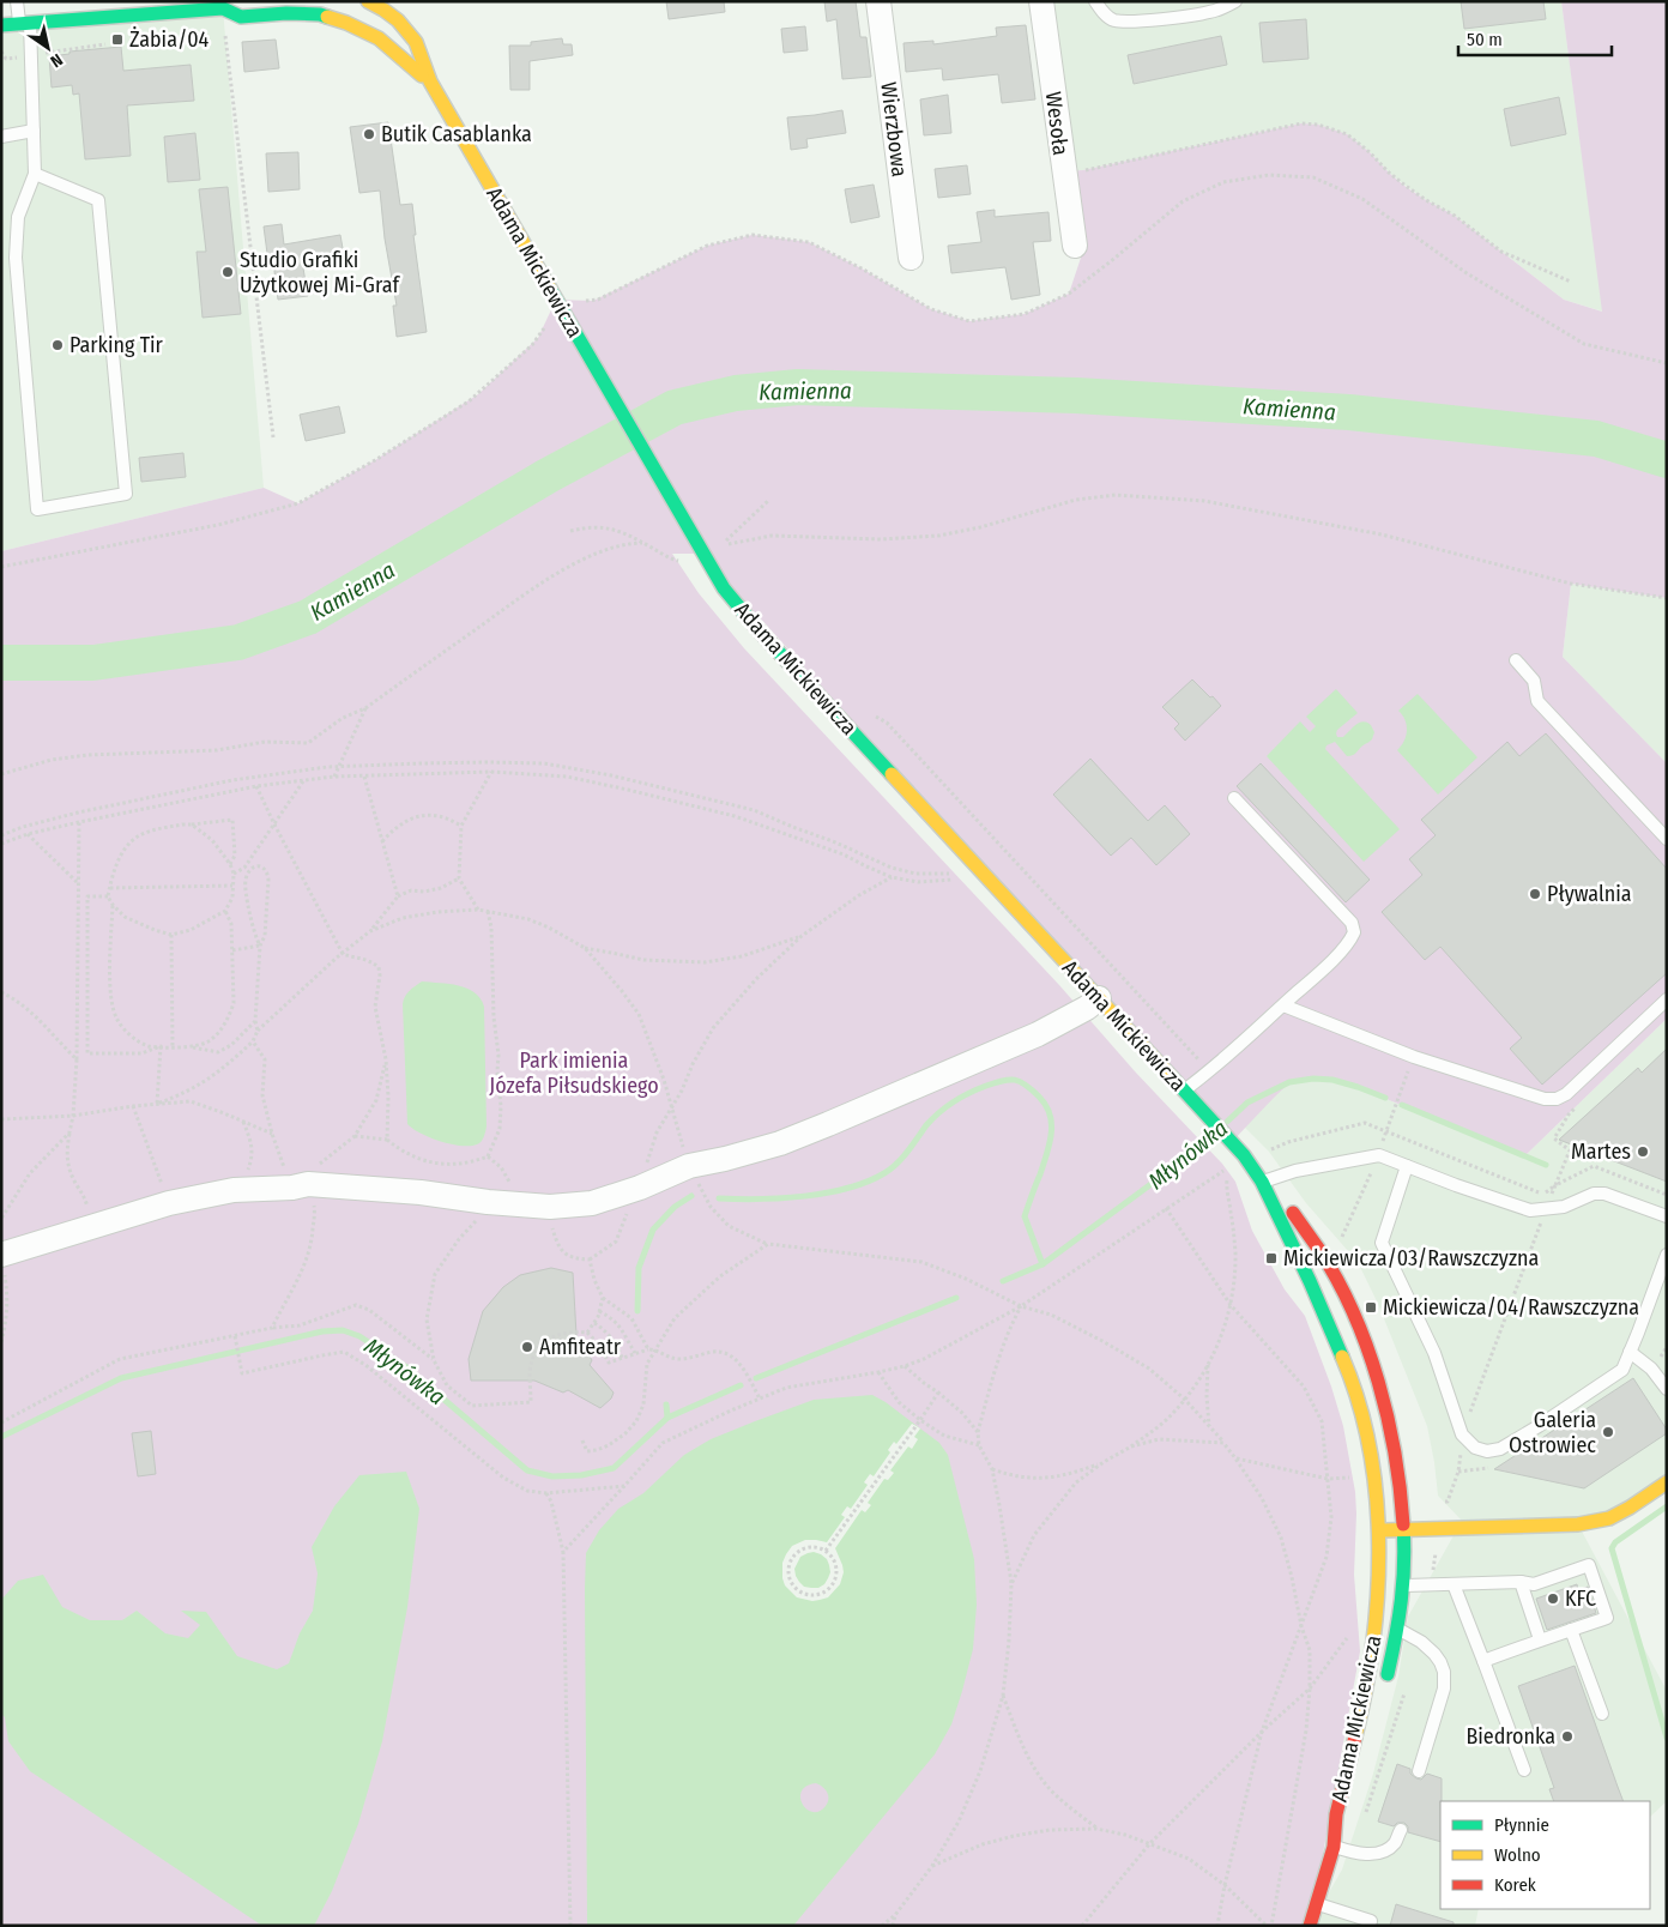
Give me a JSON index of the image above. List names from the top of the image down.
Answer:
{
  "streets": {
    "street": ["Wesoła", "Wierzbowa", "Adama Mickiewicza"]
  },
  "water": ["Kamienna", "Młynówka"],
  "parks": ["Park imienia Józefa Piłsudskiego"],
  "places": {
    "transit": ["Żabia/04", "Mickiewicza/03/Rawszczyzna", "Mickiewicza/04/Rawszczyzna"],
    "other": [
      "Butik Casablanka",
      "Studio Grafiki Użytkowej Mi-Graf",
      "Parking Tir",
      "Pływalnia",
      "Martes",
      "Amfiteatr",
      "Galeria Ostrowiec",
      "KFC",
      "Biedronka"
    ]
  },
  "legend": ["Płynnie", "Wolno", "Korek"],
  "scale_bar": "50 m",
  "north": "bottom right"
}
